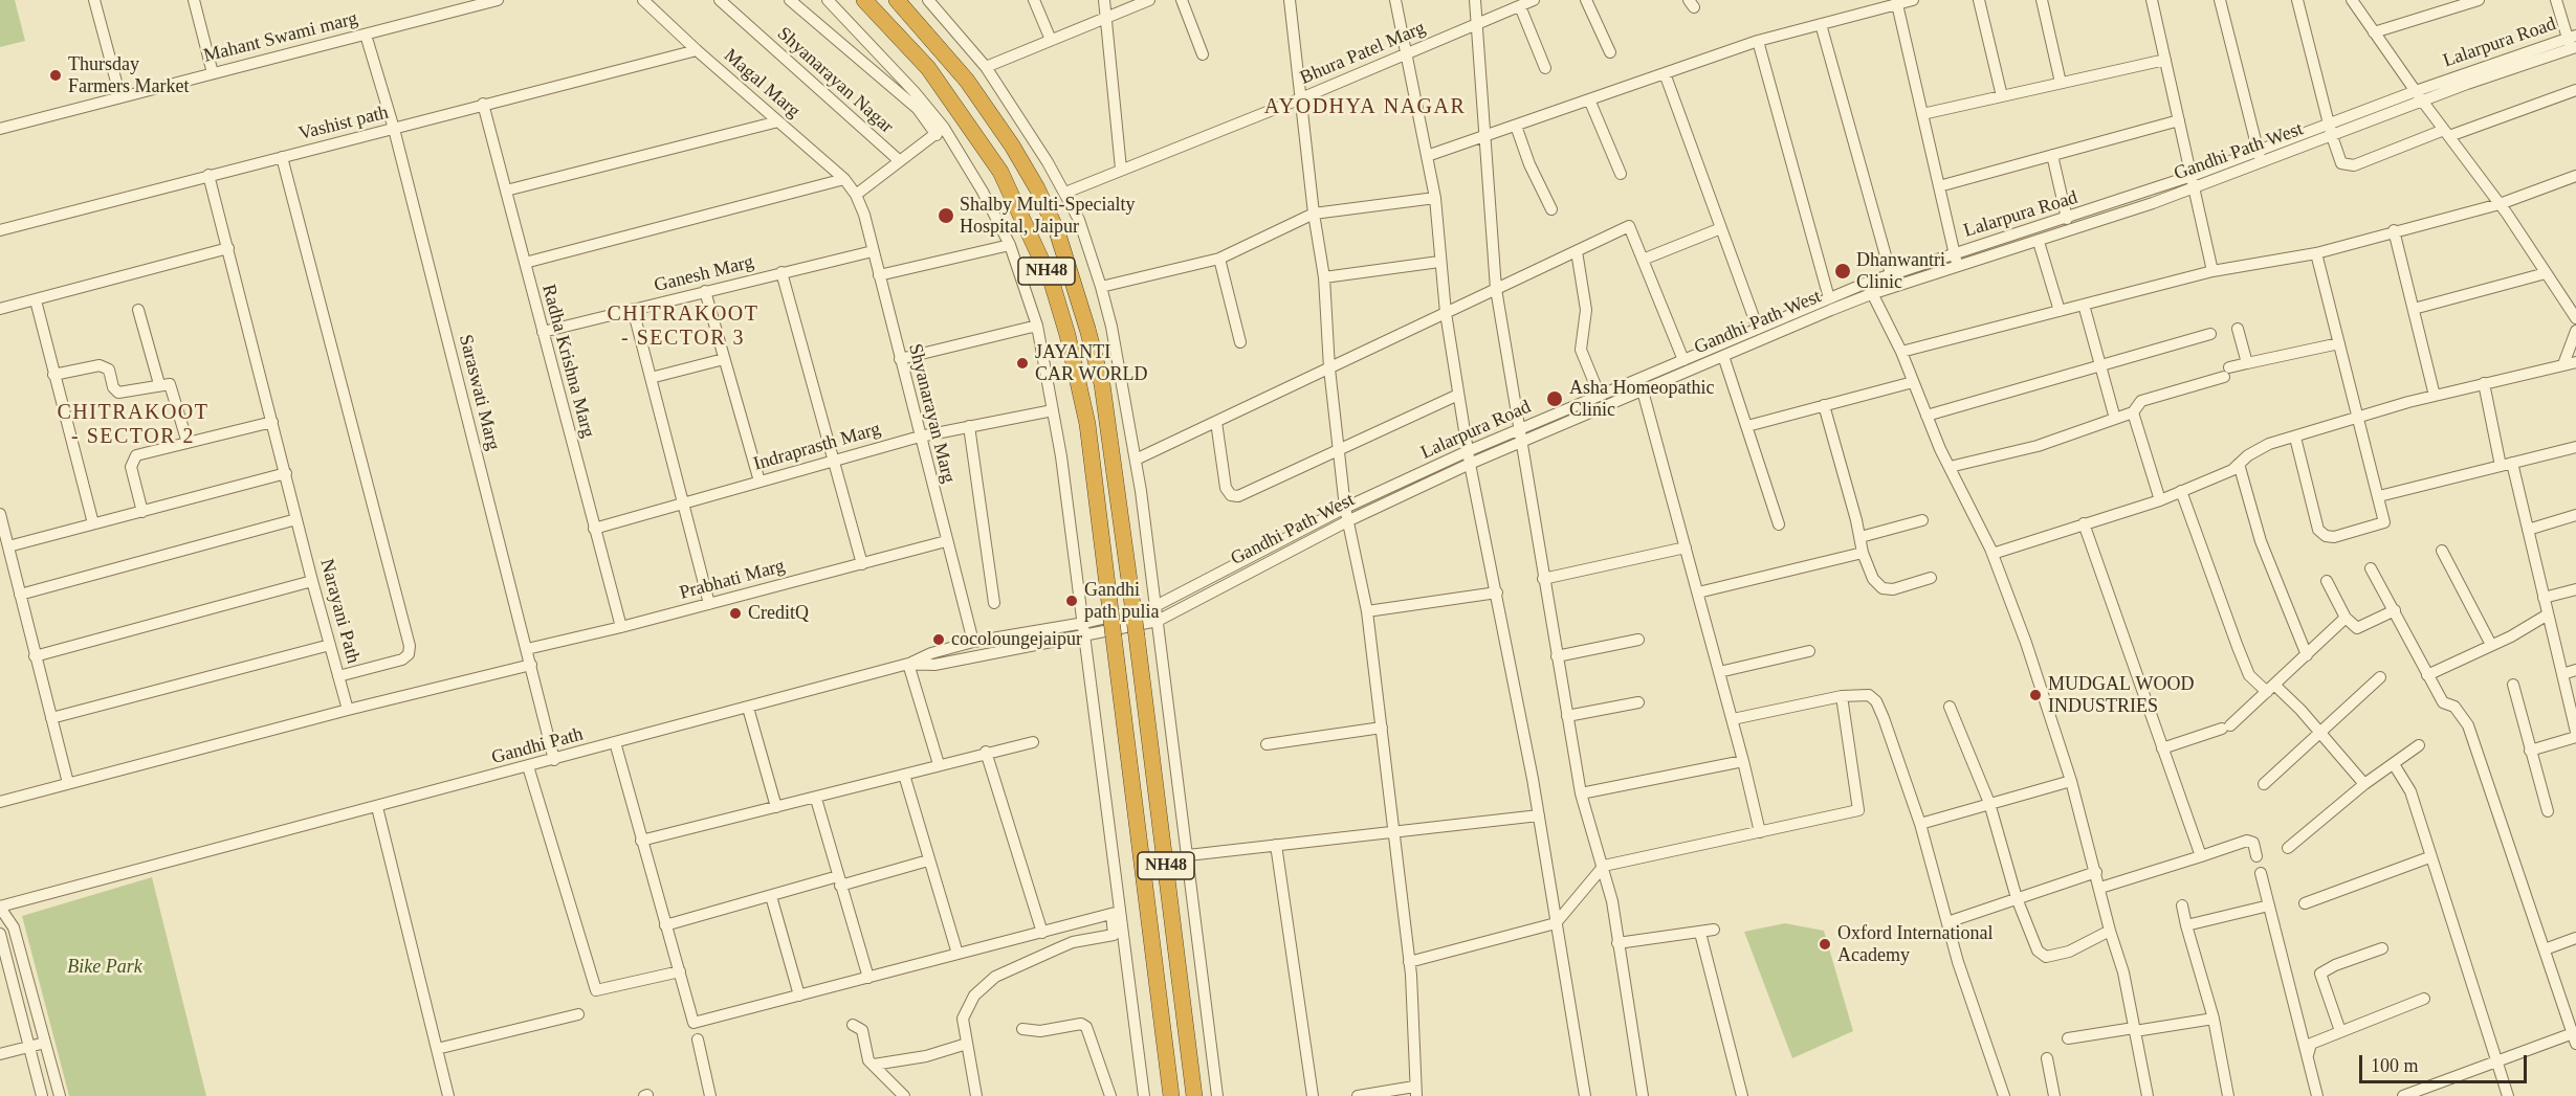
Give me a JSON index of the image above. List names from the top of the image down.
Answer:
{
  "streets": {
    "highway": ["NH48"],
    "street": [
      "Mahant Swami marg",
      "Lalarpura Road",
      "Bhura Patel Marg",
      "Shyanarayan Nagar",
      "Magal Marg",
      "Vashist path",
      "Gandhi Path West",
      "Ganesh Marg",
      "Radha Krishna Marg",
      "Saraswati Marg",
      "Shyanarayan Marg",
      "Indraprasth Marg",
      "Prabhati Marg",
      "Narayani Path",
      "Gandhi Path"
    ]
  },
  "crossings": [
    ["Mahant Swami marg", "Saraswati Marg"],
    ["Lalarpura Road", "Gandhi Path West"],
    ["Lalarpura Road", "Shyanarayan Marg"],
    ["Lalarpura Road", "Gandhi Path"],
    ["Magal Marg", "Vashist path"],
    ["Magal Marg", "Shyanarayan Marg"],
    ["Vashist path", "Radha Krishna Marg"],
    ["Vashist path", "Saraswati Marg"],
    ["Vashist path", "Narayani Path"],
    ["Gandhi Path West", "Gandhi Path"],
    ["Ganesh Marg", "Radha Krishna Marg"],
    ["Ganesh Marg", "Shyanarayan Marg"],
    ["Radha Krishna Marg", "Indraprasth Marg"],
    ["Radha Krishna Marg", "Prabhati Marg"],
    ["Saraswati Marg", "Prabhati Marg"],
    ["Saraswati Marg", "Gandhi Path"],
    ["Shyanarayan Marg", "Indraprasth Marg"],
    ["Shyanarayan Marg", "Prabhati Marg"]
  ],
  "districts": ["AYODHYA NAGAR", "CHITRAKOOT - SECTOR 3", "CHITRAKOOT - SECTOR 2"],
  "parks": ["Bike Park"],
  "places": [
    "Thursday Farmers Market",
    "Shalby Multi-Specialty Hospital, Jaipur",
    "Dhanwantri Clinic",
    "JAYANTI CAR WORLD",
    "Asha Homeopathic Clinic",
    "Gandhi path pulia",
    "CreditQ",
    "cocoloungejaipur",
    "MUDGAL WOOD INDUSTRIES",
    "Oxford International Academy"
  ],
  "scale_bar": "100 m"
}
